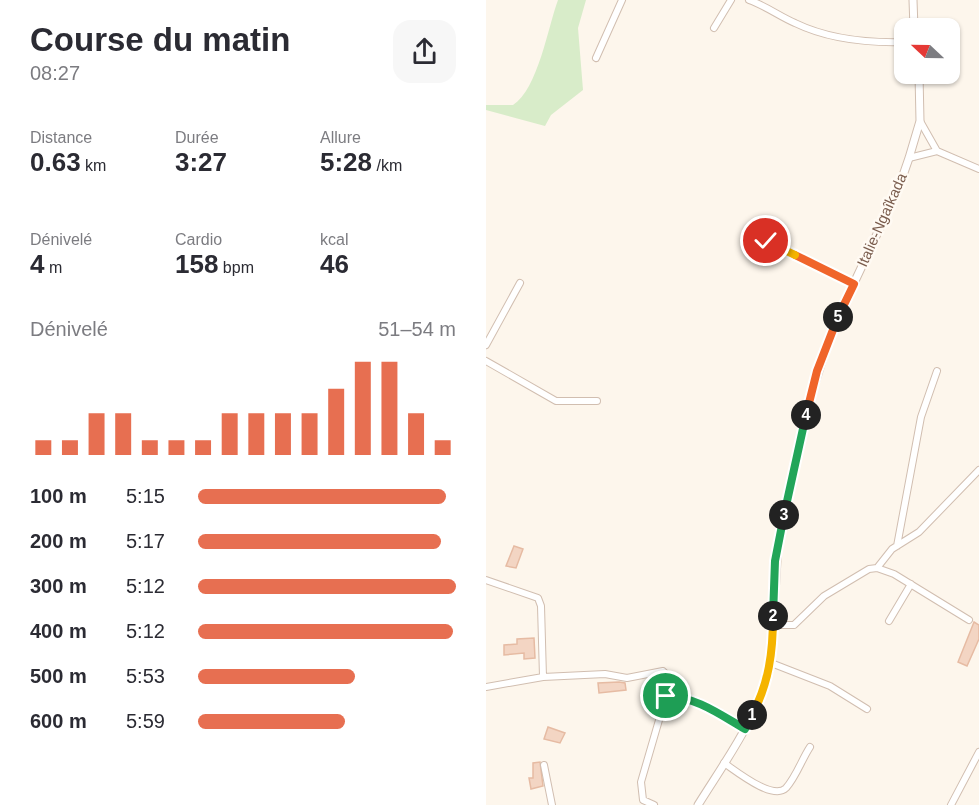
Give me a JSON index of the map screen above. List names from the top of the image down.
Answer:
{
  "streets": {
    "street": ["Italie-Ngaîkada"]
  },
  "north": "left",
  "page": {
    "heading": ["Course du matin", "08:27"],
    "stats": [
      ["Distance", "0.63 km"],
      ["Durée", "3:27"],
      ["Allure", "5:28 /km"],
      ["Dénivelé", "4 m"],
      ["Cardio", "158 bpm"],
      ["kcal", "46"]
    ],
    "pins": [
      "5",
      "4",
      "3",
      "2",
      "1"
    ],
    "chart": ["Dénivelé", "51–54 m"],
    "list": [
      {
        "name": "100 m",
        "note": "5:15"
      },
      {
        "name": "200 m",
        "note": "5:17"
      },
      {
        "name": "300 m",
        "note": "5:12"
      },
      {
        "name": "400 m",
        "note": "5:12"
      },
      {
        "name": "500 m",
        "note": "5:53"
      },
      {
        "name": "600 m",
        "note": "5:59"
      }
    ]
  }
}
